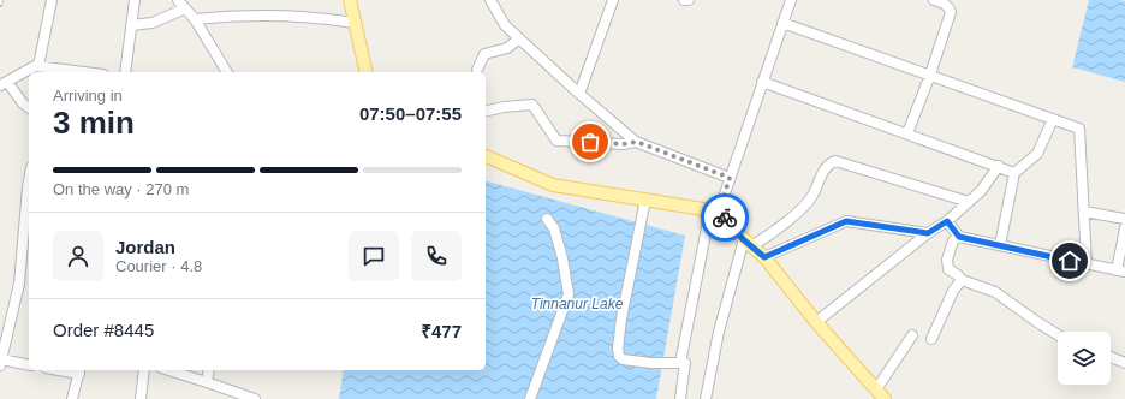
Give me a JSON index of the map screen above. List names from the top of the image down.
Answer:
{
  "water": ["Tinnanur Lake"],
  "page": {
    "heading": ["3 min", "Arriving in", "07:50–07:55"],
    "panel": [
      "Jordan",
      "Courier · 4.8",
      "Order #8445",
      "₹477"
    ],
    "bar": "On the way · 270 m"
  }
}
